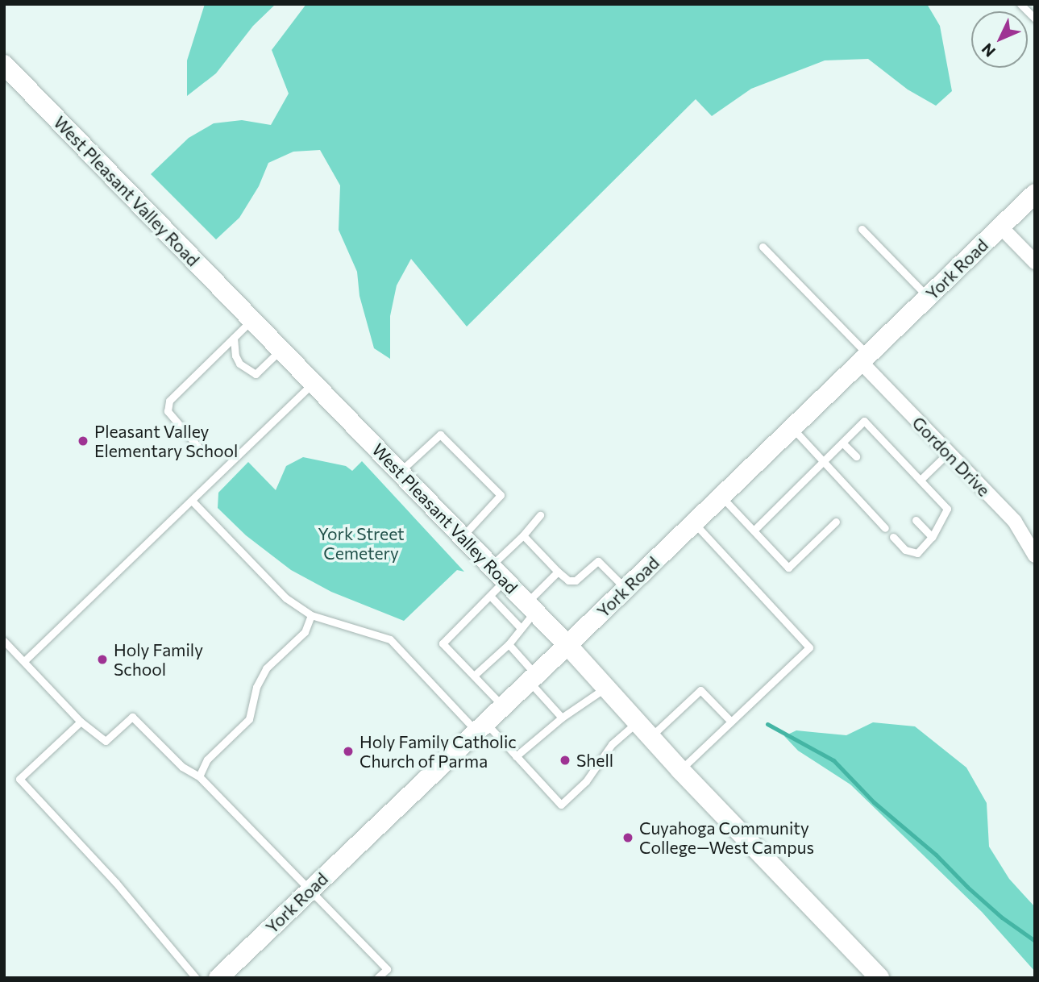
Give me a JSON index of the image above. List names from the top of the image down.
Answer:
{
  "streets": {
    "main road": ["West Pleasant Valley Road", "York Road"],
    "street": ["Gordon Drive"]
  },
  "crossings": [
    ["West Pleasant Valley Road", "York Road"],
    ["York Road", "Gordon Drive"]
  ],
  "parks": ["York Street Cemetery"],
  "places": [
    "Pleasant Valley Elementary School",
    "Holy Family School",
    "Holy Family Catholic Church of Parma",
    "Shell",
    "Cuyahoga Community College—West Campus"
  ],
  "north": "bottom left"
}
